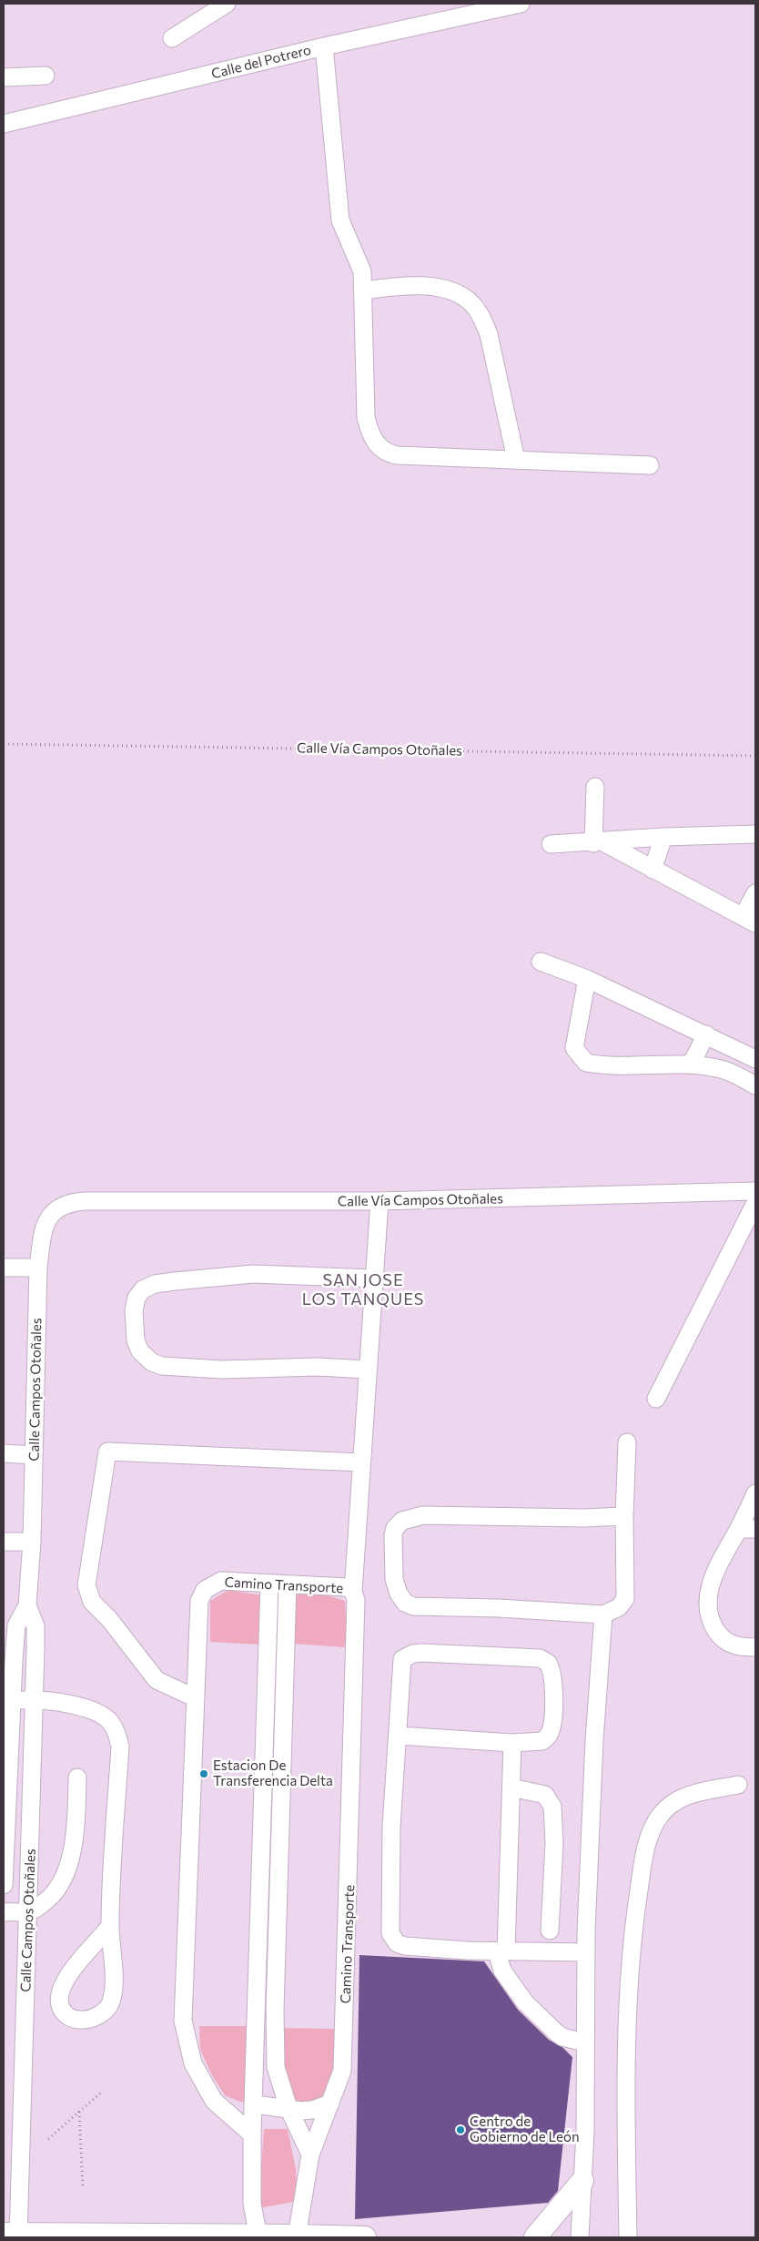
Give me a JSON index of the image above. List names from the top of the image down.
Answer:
{
  "streets": {
    "street": [
      "Calle del Potrero",
      "Calle Vía Campos Otoñales",
      "Calle Campos Otoñales",
      "Camino Transporte"
    ]
  },
  "crossings": [
    ["Calle Vía Campos Otoñales", "Calle Campos Otoñales"]
  ],
  "districts": ["SAN JOSE LOS TANQUES"],
  "places": ["Estacion De Transferencia Delta", "Centro de Gobierno de León"]
}
